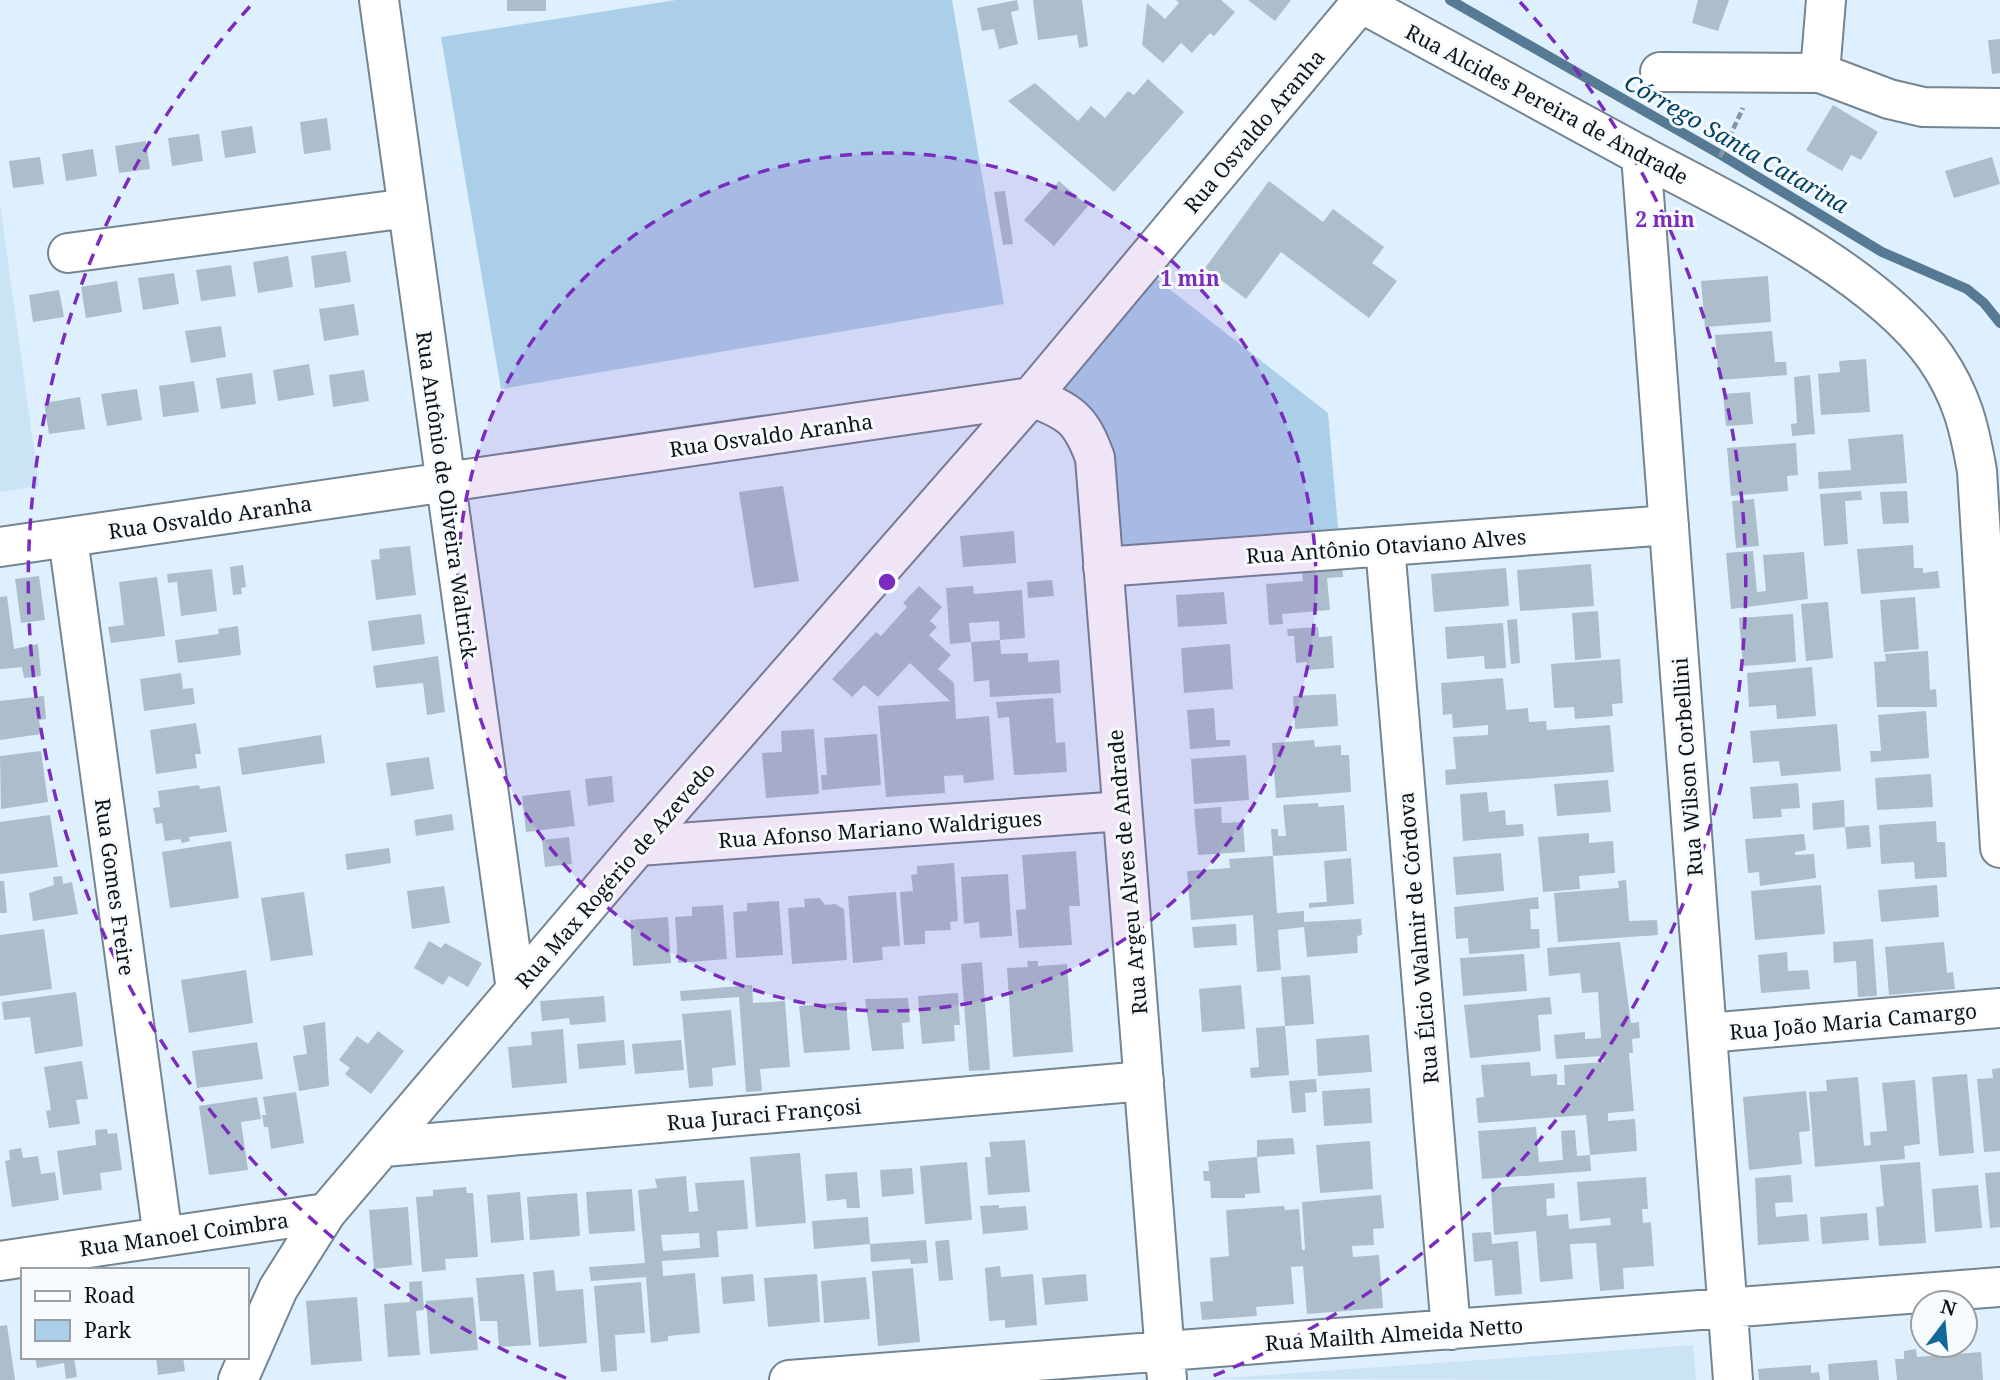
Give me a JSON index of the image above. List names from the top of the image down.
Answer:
{
  "streets": {
    "street": [
      "Rua Alcides Pereira de Andrade",
      "Rua Osvaldo Aranha",
      "Rua Antônio de Oliveira Waltrick",
      "Rua Antônio Otaviano Alves",
      "Rua Wilson Corbellini",
      "Rua Afonso Mariano Waldrigues",
      "Rua Argeu Alves de Andrade",
      "Rua Max Rogério de Azevedo",
      "Rua Gomes Freire",
      "Rua Élcio Walmir de Córdova",
      "Rua João Maria Camargo",
      "Rua Juraci Françosi",
      "Rua Manoel Coimbra",
      "Rua Mailth Almeida Netto"
    ]
  },
  "crossings": [
    ["Rua Alcides Pereira de Andrade", "Rua Osvaldo Aranha"],
    ["Rua Alcides Pereira de Andrade", "Rua Wilson Corbellini"],
    ["Rua Osvaldo Aranha", "Rua Antônio de Oliveira Waltrick"],
    ["Rua Osvaldo Aranha", "Rua Argeu Alves de Andrade"],
    ["Rua Osvaldo Aranha", "Rua Max Rogério de Azevedo"],
    ["Rua Osvaldo Aranha", "Rua Gomes Freire"],
    ["Rua Antônio de Oliveira Waltrick", "Rua Max Rogério de Azevedo"],
    ["Rua Antônio Otaviano Alves", "Rua Wilson Corbellini"],
    ["Rua Antônio Otaviano Alves", "Rua Argeu Alves de Andrade"],
    ["Rua Antônio Otaviano Alves", "Rua Élcio Walmir de Córdova"],
    ["Rua Wilson Corbellini", "Rua João Maria Camargo"],
    ["Rua Wilson Corbellini", "Rua Mailth Almeida Netto"],
    ["Rua Afonso Mariano Waldrigues", "Rua Argeu Alves de Andrade"],
    ["Rua Afonso Mariano Waldrigues", "Rua Max Rogério de Azevedo"],
    ["Rua Argeu Alves de Andrade", "Rua Max Rogério de Azevedo"],
    ["Rua Argeu Alves de Andrade", "Rua Juraci Françosi"],
    ["Rua Argeu Alves de Andrade", "Rua Mailth Almeida Netto"],
    ["Rua Max Rogério de Azevedo", "Rua Juraci Françosi"],
    ["Rua Max Rogério de Azevedo", "Rua Manoel Coimbra"],
    ["Rua Gomes Freire", "Rua Manoel Coimbra"],
    ["Rua Élcio Walmir de Córdova", "Rua Mailth Almeida Netto"]
  ],
  "water": ["Córrego Santa Catarina"],
  "legend": ["Road", "Park"],
  "north": "top",
  "rings": ["2 min", "1 min"]
}
